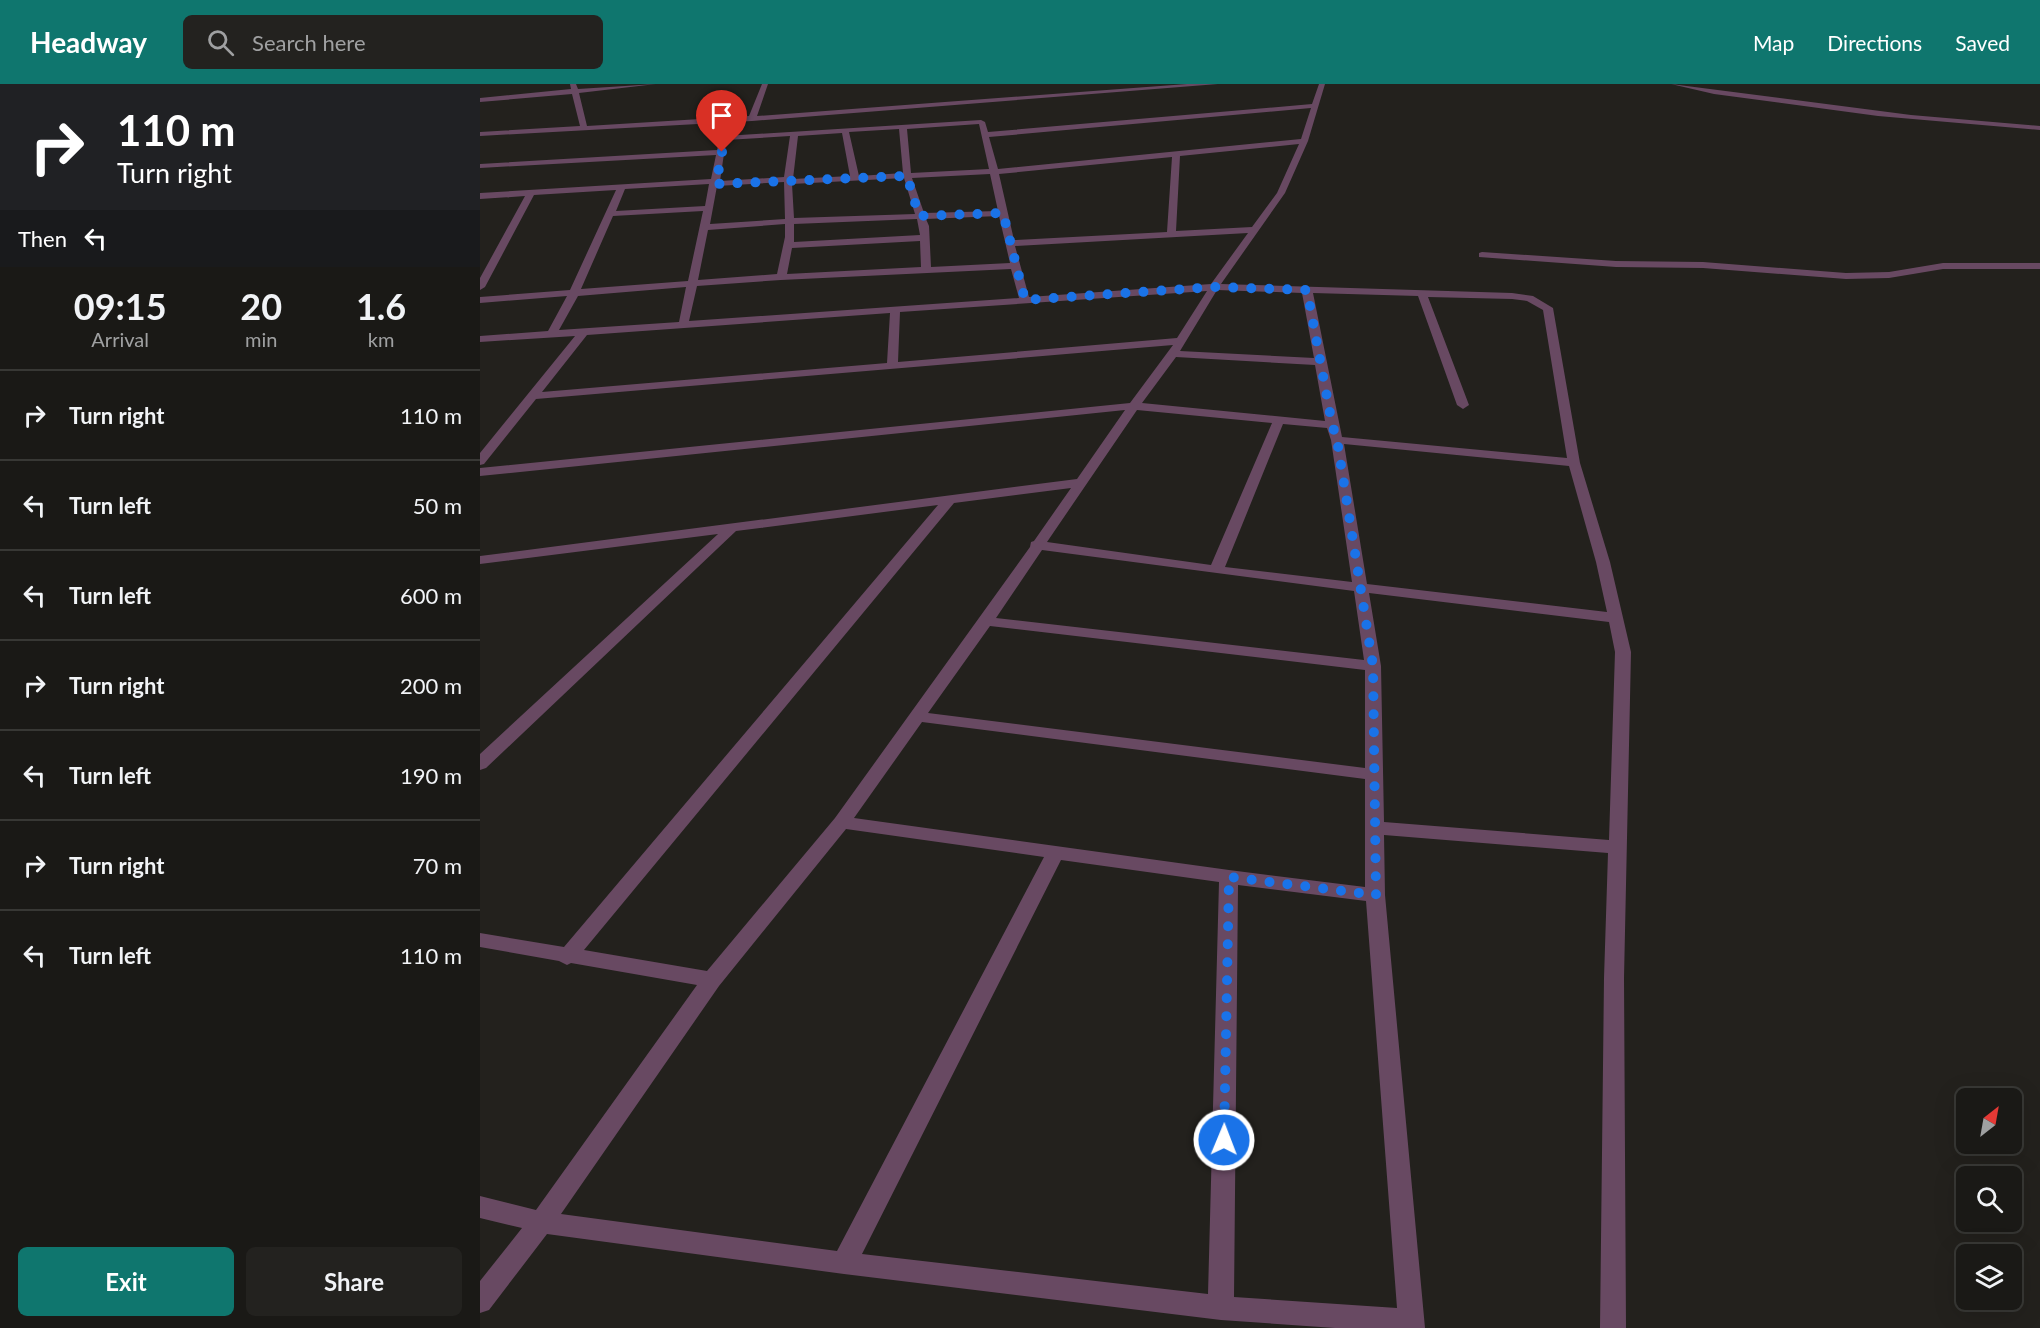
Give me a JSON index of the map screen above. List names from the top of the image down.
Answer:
{
  "north": "top right",
  "page": {
    "header": "Headway",
    "search": "Search here",
    "nav": ["Map", "Directions", "Saved"],
    "turn": ["110 m", "Turn right"],
    "then": "Then",
    "eta": [
      "09:15",
      "Arrival",
      "20",
      "min",
      "1.6",
      "km"
    ],
    "list": [
      {
        "name": "Turn right",
        "value": "110 m"
      },
      {
        "name": "Turn left",
        "value": "50 m"
      },
      {
        "name": "Turn left",
        "value": "600 m"
      },
      {
        "name": "Turn right",
        "value": "200 m"
      },
      {
        "name": "Turn left",
        "value": "190 m"
      },
      {
        "name": "Turn right",
        "value": "70 m"
      },
      {
        "name": "Turn left",
        "value": "110 m"
      }
    ],
    "buttons": ["Exit", "Share"]
  }
}
